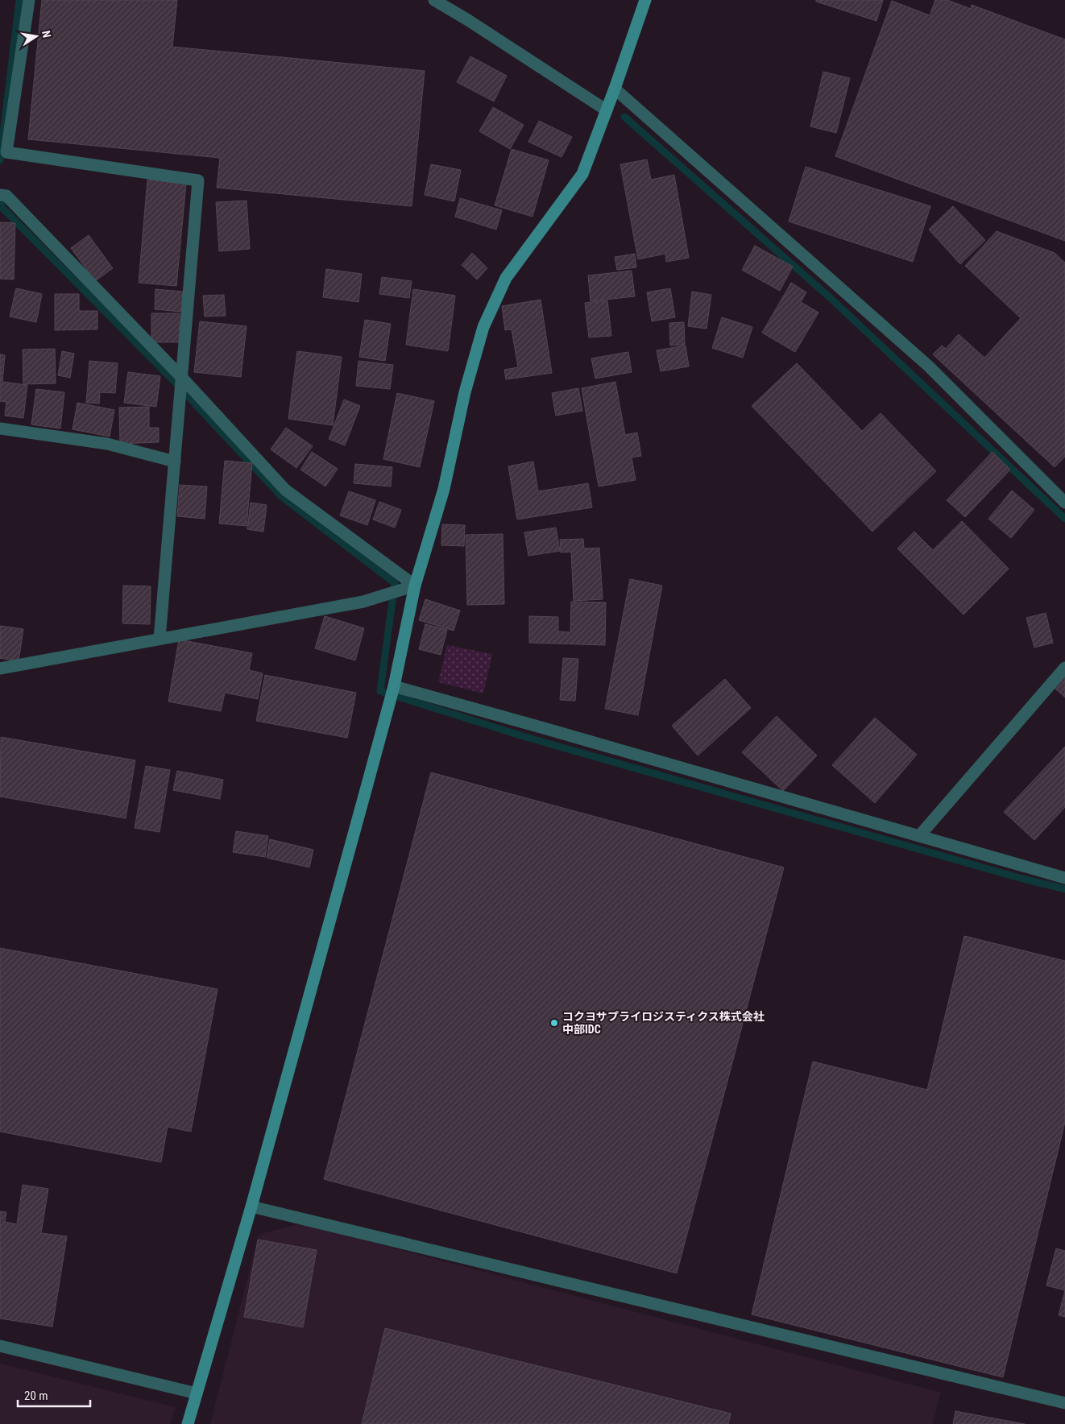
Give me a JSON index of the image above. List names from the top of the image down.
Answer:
{
  "places": ["コクヨサプライロジスティクス株式会社 中部IDC"],
  "scale_bar": "20 m",
  "north": "right"
}
